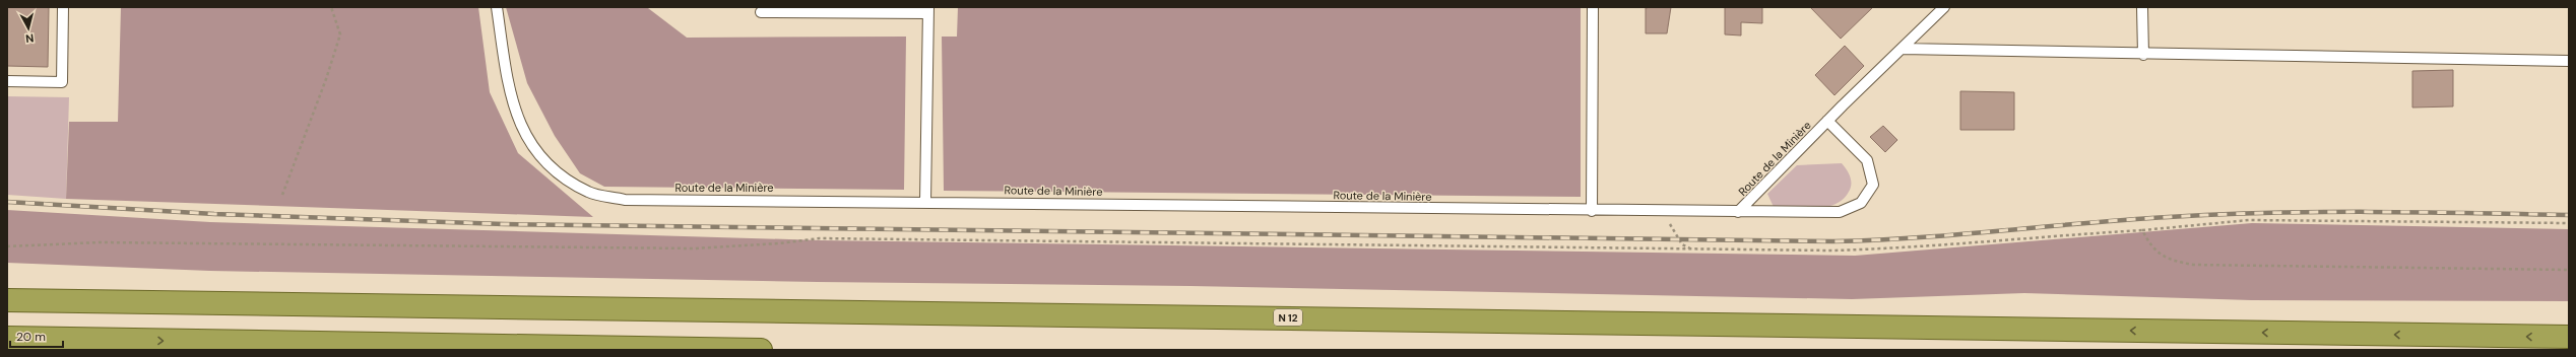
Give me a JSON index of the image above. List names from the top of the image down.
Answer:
{
  "streets": {
    "highway": ["N 12"],
    "lane": ["Route de la Minière"]
  },
  "scale_bar": "20 m",
  "north": "bottom"
}
